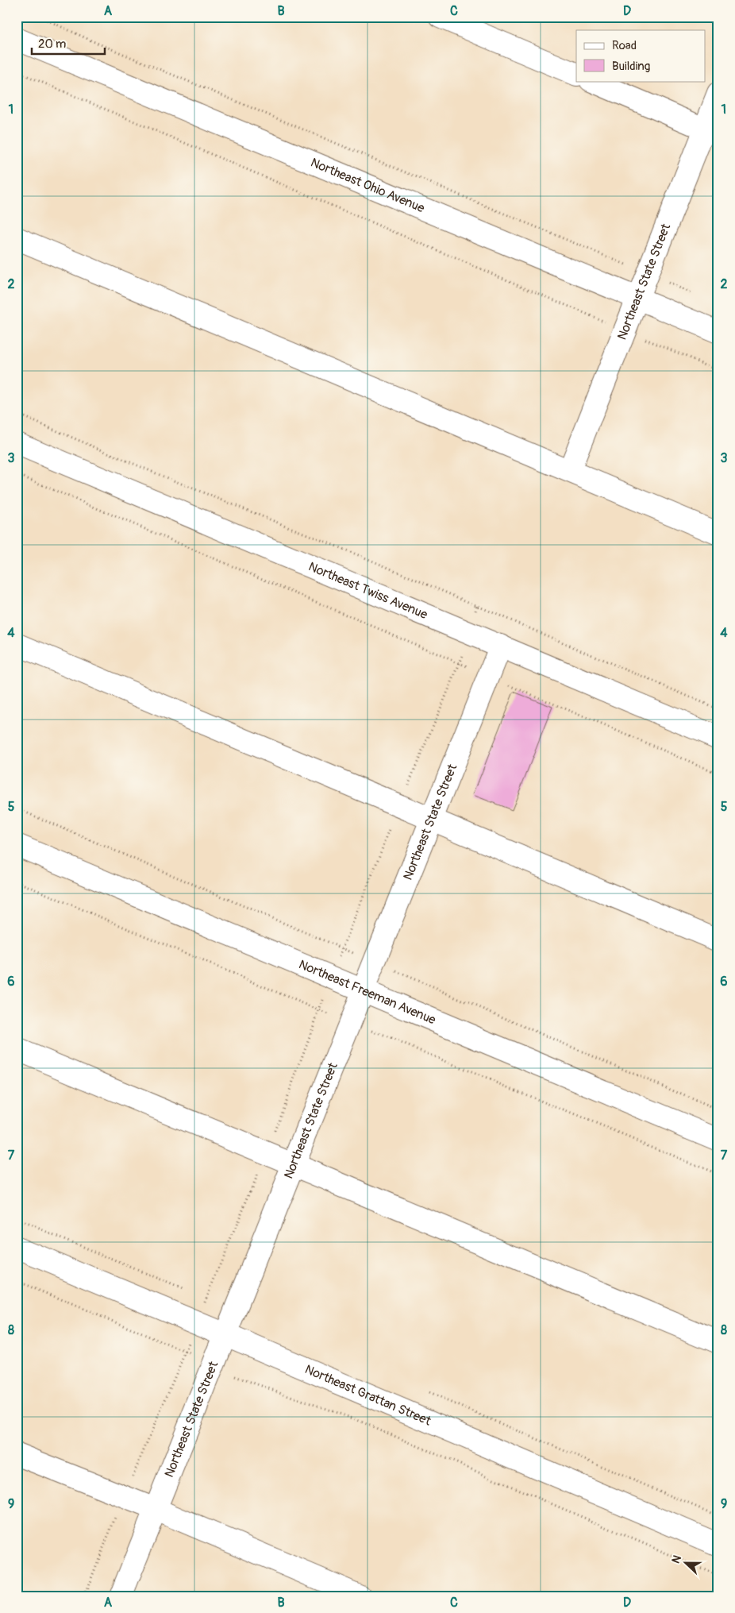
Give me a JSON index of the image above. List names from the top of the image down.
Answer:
{
  "streets": {
    "street": [
      "Northeast Ohio Avenue",
      "Northeast State Street",
      "Northeast Twiss Avenue",
      "Northeast Freeman Avenue",
      "Northeast Grattan Street"
    ]
  },
  "crossings": [
    ["Northeast Ohio Avenue", "Northeast State Street"],
    ["Northeast State Street", "Northeast Twiss Avenue"],
    ["Northeast State Street", "Northeast Freeman Avenue"],
    ["Northeast State Street", "Northeast Grattan Street"]
  ],
  "legend": ["Road", "Building"],
  "scale_bar": "20 m",
  "north": "left",
  "grid": {
    "columns": [
      "A",
      "B",
      "C",
      "D"
    ],
    "rows": [
      "1",
      "2",
      "3",
      "4",
      "5",
      "6",
      "7",
      "8",
      "9"
    ]
  }
}
